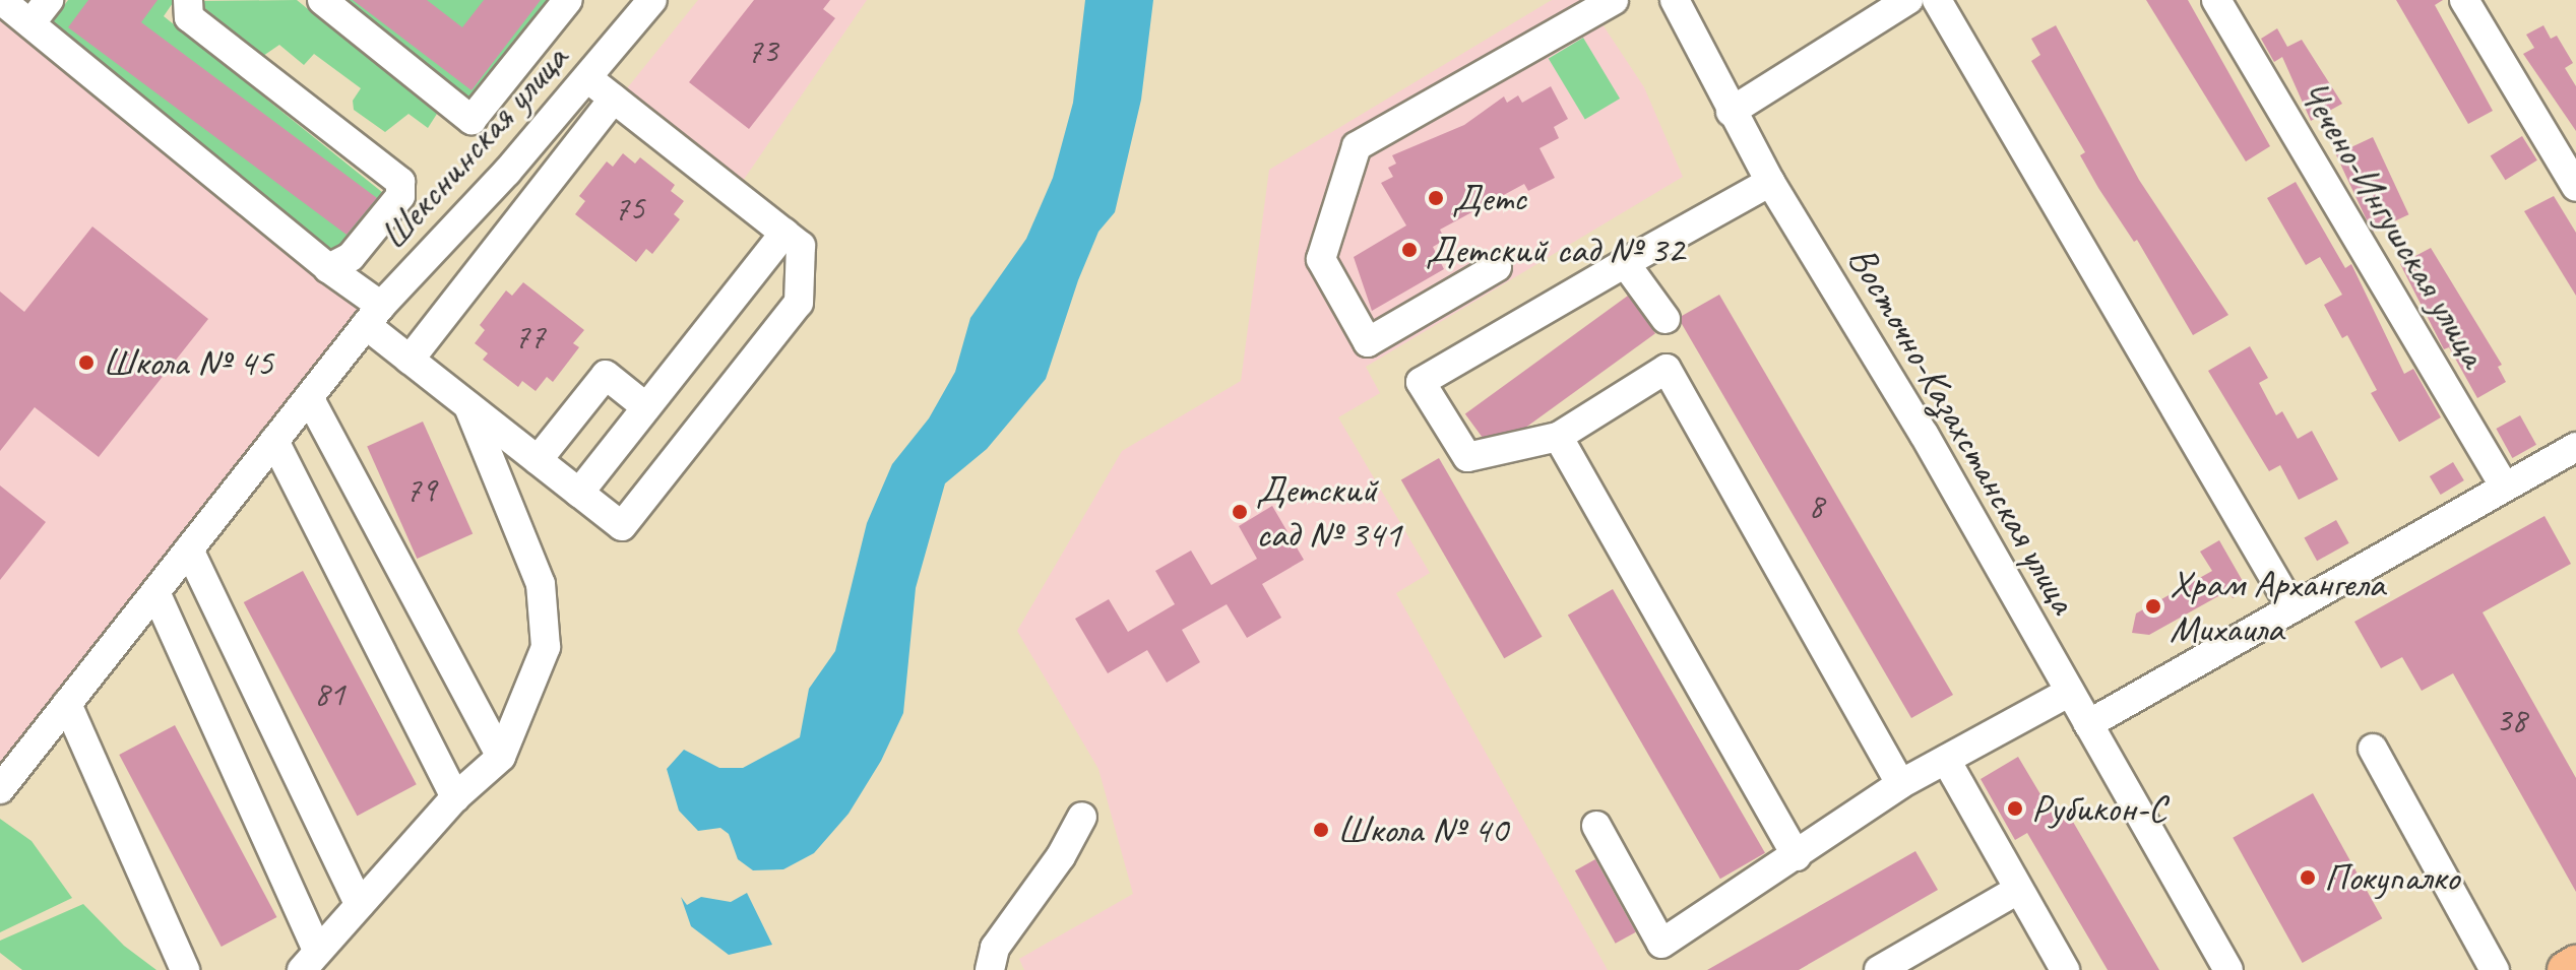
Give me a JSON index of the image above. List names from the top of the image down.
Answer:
{
  "streets": {
    "street": ["Шекснинская улица", "Чечено-Ингушская улица", "Восточно-Казахстанская улица"]
  },
  "places": [
    "Детс",
    "Детский сад № 32",
    "Школа № 45",
    "Детский сад № 341",
    "Храм Архангела Михаила",
    "Рубикон-С",
    "Школа № 40",
    "Покупалко"
  ],
  "house_numbers": [
    "73",
    "75",
    "77",
    "79",
    "8",
    "81",
    "38"
  ]
}
